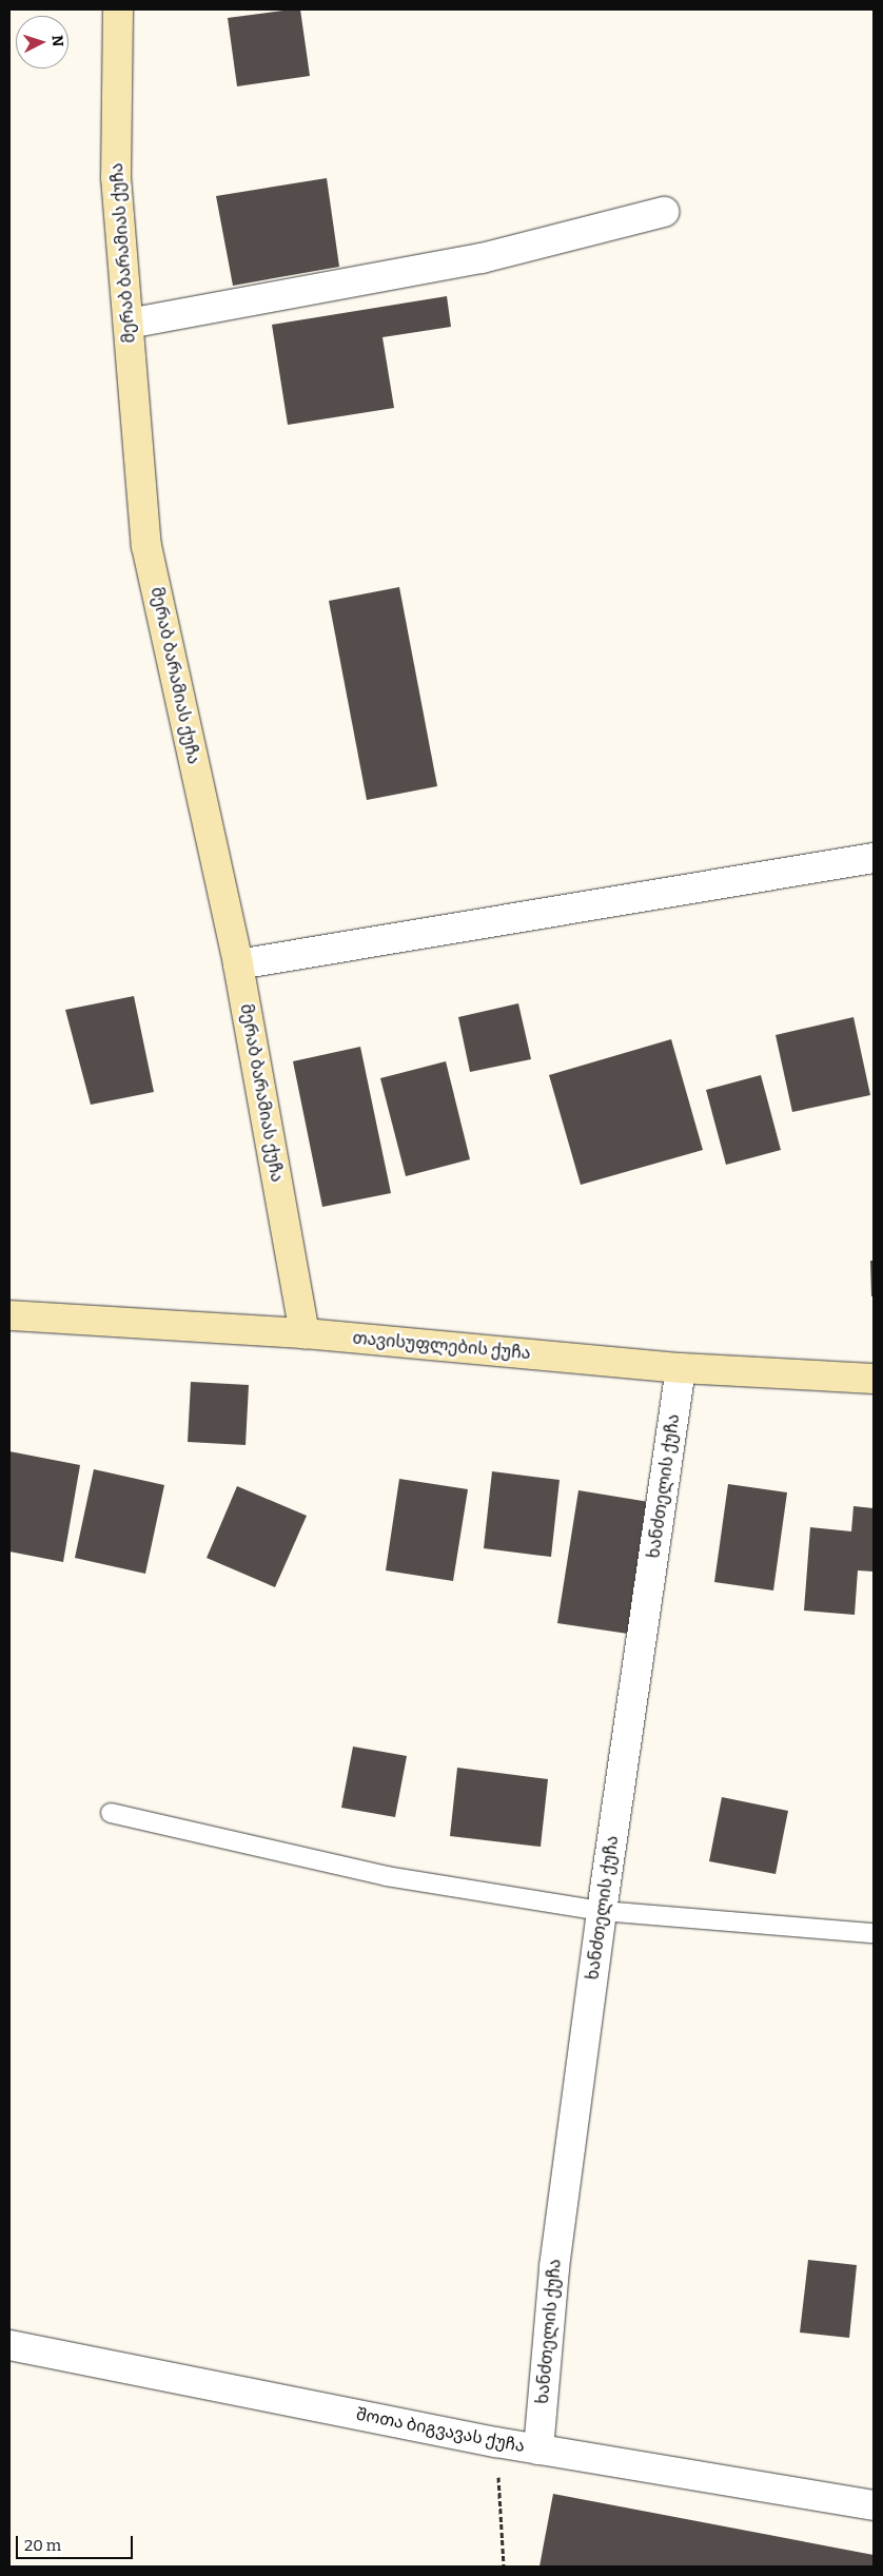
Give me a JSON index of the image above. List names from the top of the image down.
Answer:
{
  "streets": {
    "main road": ["მერაბ ბარამიას ქუჩა", "თავისუფლების ქუჩა"],
    "street": ["ხანძთელის ქუჩა", "შოთა ბიგვავას ქუჩა"]
  },
  "crossings": [
    ["მერაბ ბარამიას ქუჩა", "თავისუფლების ქუჩა"],
    ["თავისუფლების ქუჩა", "ხანძთელის ქუჩა"],
    ["ხანძთელის ქუჩა", "შოთა ბიგვავას ქუჩა"]
  ],
  "scale_bar": "20 m",
  "north": "right"
}
